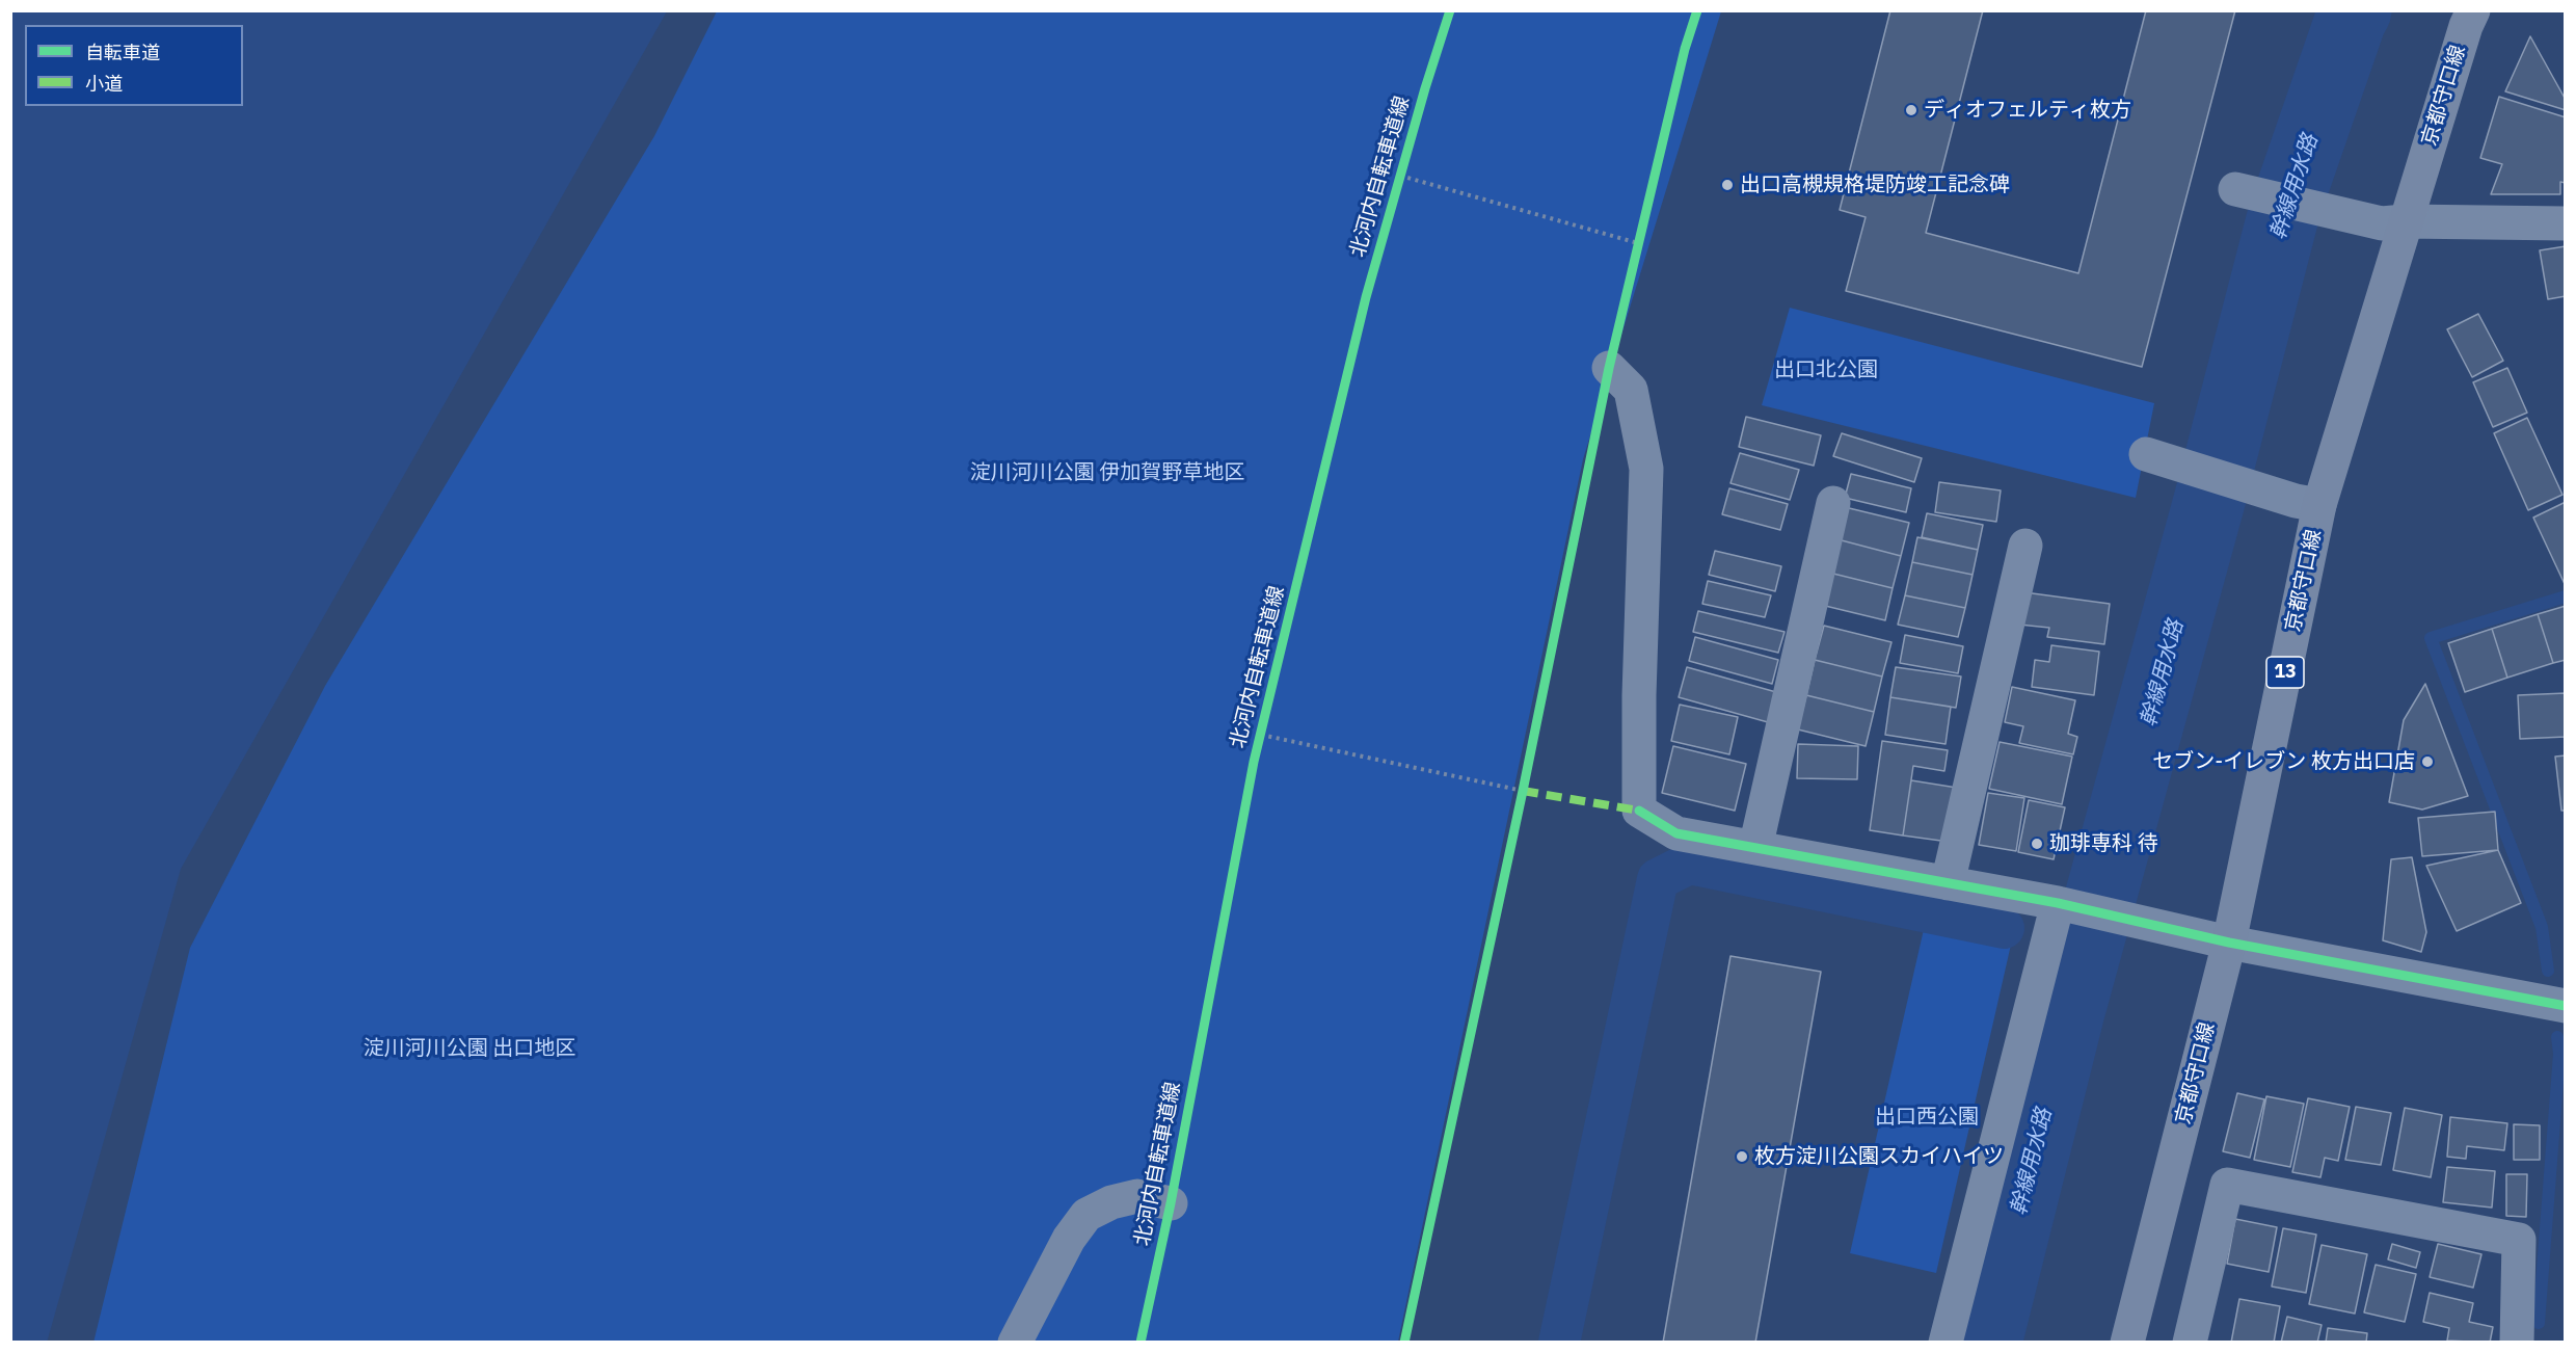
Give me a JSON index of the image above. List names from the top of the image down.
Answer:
{
  "streets": {
    "main road": ["京都守口線", "13"],
    "cycle path": ["北河内自転車道線"]
  },
  "water": ["幹線用水路"],
  "parks": [
    "出口北公園",
    "淀川河川公園 伊加賀野草地区",
    "淀川河川公園 出口地区",
    "出口西公園"
  ],
  "places": [
    "ディオフェルティ枚方",
    "出口高槻規格堤防竣工記念碑",
    "セブン-イレブン 枚方出口店",
    "珈琲専科 待",
    "枚方淀川公園スカイハイツ"
  ],
  "legend": ["自転車道", "小道"]
}
